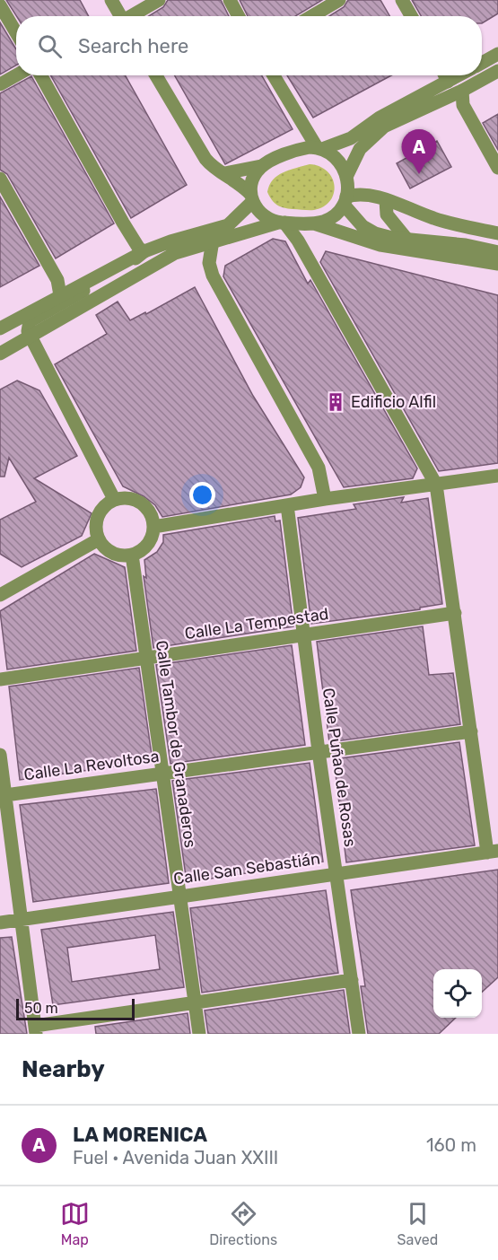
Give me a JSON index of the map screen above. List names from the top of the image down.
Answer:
{
  "streets": {
    "street": [
      "Calle La Tempestad",
      "Calle Tambor de Granaderos",
      "Calle La Revoltosa",
      "Calle Puñao de Rosas",
      "Calle San Sebastián"
    ]
  },
  "crossings": [
    ["Calle La Tempestad", "Calle Tambor de Granaderos"],
    ["Calle La Tempestad", "Calle Puñao de Rosas"],
    ["Calle Tambor de Granaderos", "Calle La Revoltosa"],
    ["Calle Tambor de Granaderos", "Calle San Sebastián"],
    ["Calle La Revoltosa", "Calle Puñao de Rosas"],
    ["Calle Puñao de Rosas", "Calle San Sebastián"]
  ],
  "places": {
    "building": ["Edificio Alfil"]
  },
  "scale_bar": "50 m",
  "page": {
    "search": "Search here",
    "pins": "A",
    "scale": "50 m",
    "heading": "Nearby",
    "list": [
      {
        "mark": "A",
        "name": "LA MORENICA",
        "note": "Fuel · Avenida Juan XXIII",
        "value": "160 m"
      }
    ],
    "nav": ["Map", "Directions", "Saved"]
  }
}
